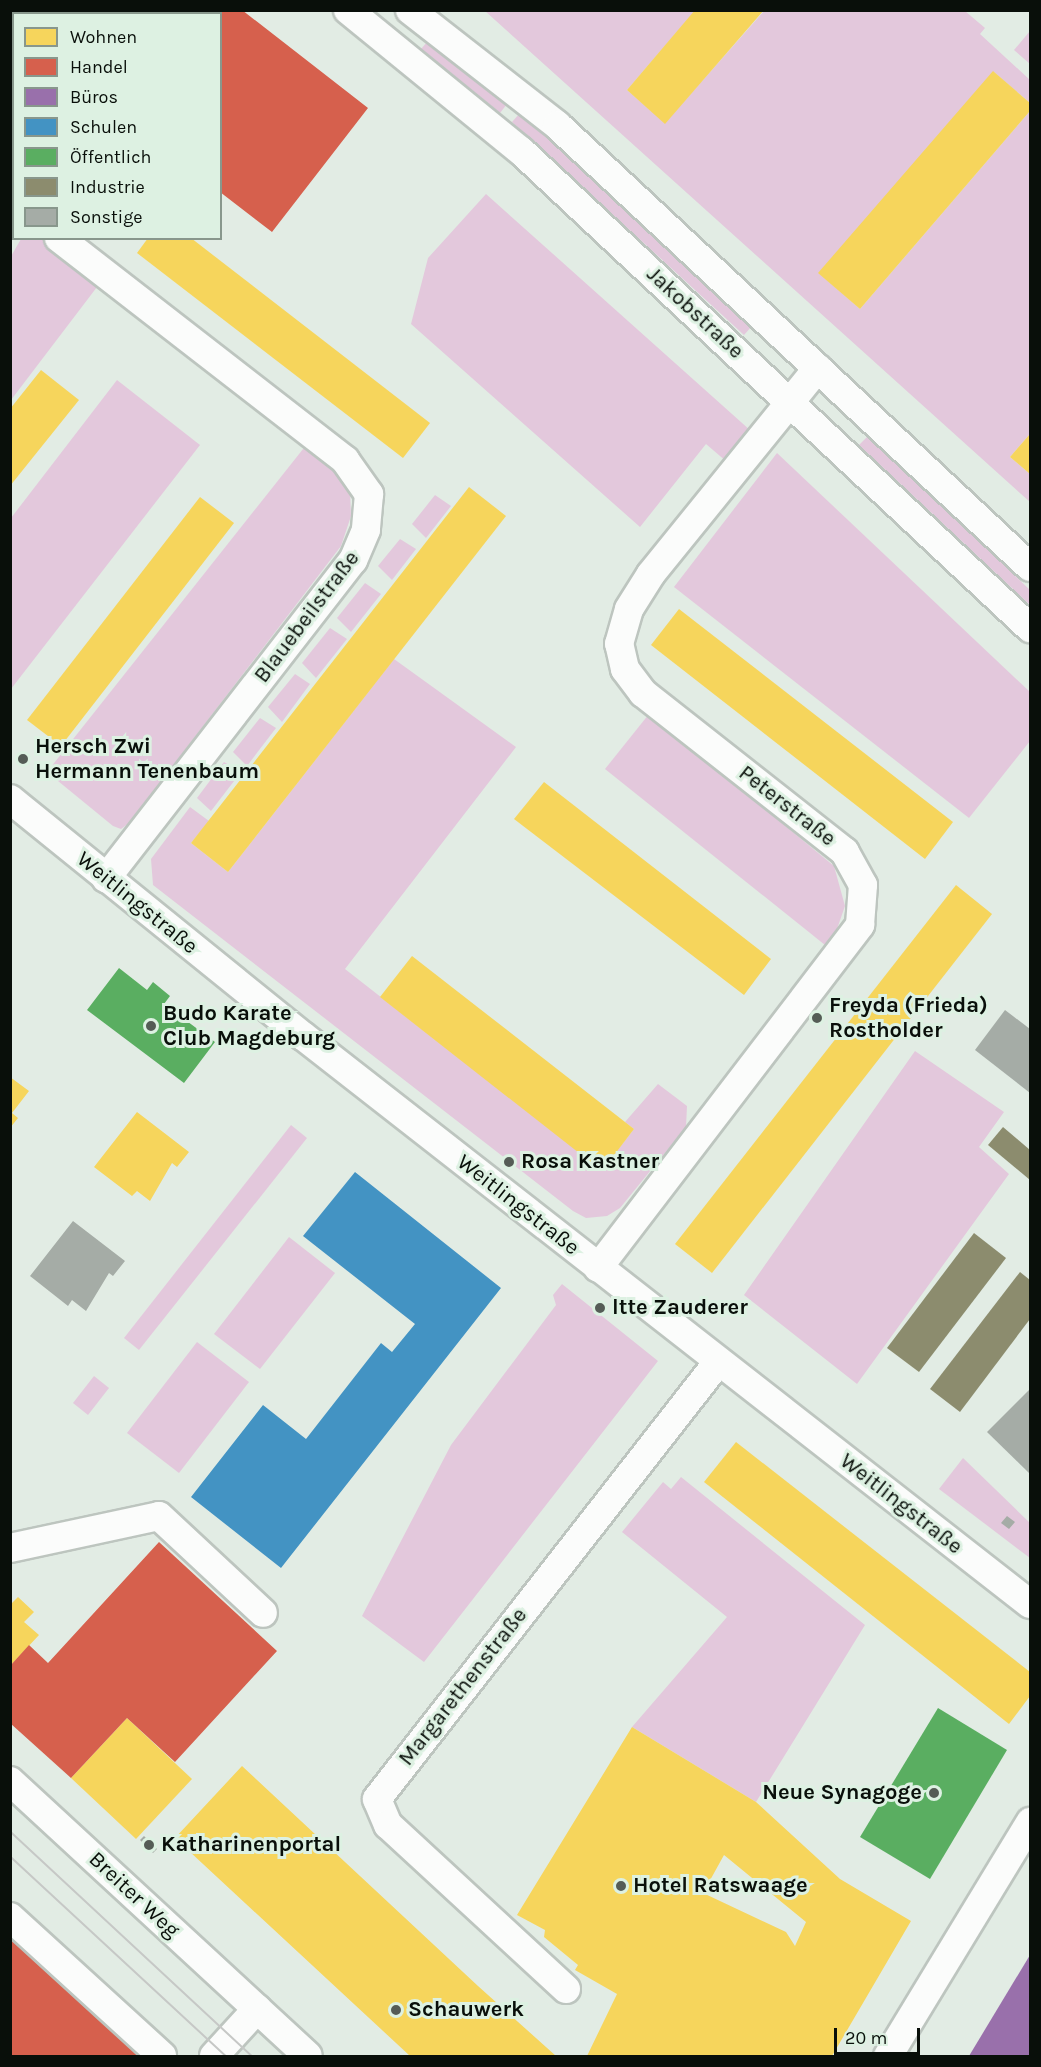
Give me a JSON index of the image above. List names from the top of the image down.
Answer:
{
  "streets": {
    "street": [
      "Jakobstraße",
      "Blauebeilstraße",
      "Peterstraße",
      "Weitlingstraße",
      "Margarethenstraße",
      "Breiter Weg"
    ]
  },
  "crossings": [
    ["Jakobstraße", "Peterstraße"],
    ["Blauebeilstraße", "Weitlingstraße"],
    ["Peterstraße", "Weitlingstraße"],
    ["Weitlingstraße", "Margarethenstraße"]
  ],
  "places": [
    "Hersch Zwi Hermann Tenenbaum",
    "Freyda (Frieda) Rostholder",
    "Budo Karate Club Magdeburg",
    "Rosa Kastner",
    "ltte Zauderer",
    "Neue Synagoge",
    "Katharinenportal",
    "Hotel Ratswaage",
    "Schauwerk"
  ],
  "legend": [
    "Wohnen",
    "Handel",
    "Büros",
    "Schulen",
    "Öffentlich",
    "Industrie",
    "Sonstige"
  ],
  "scale_bar": "20 m"
}
